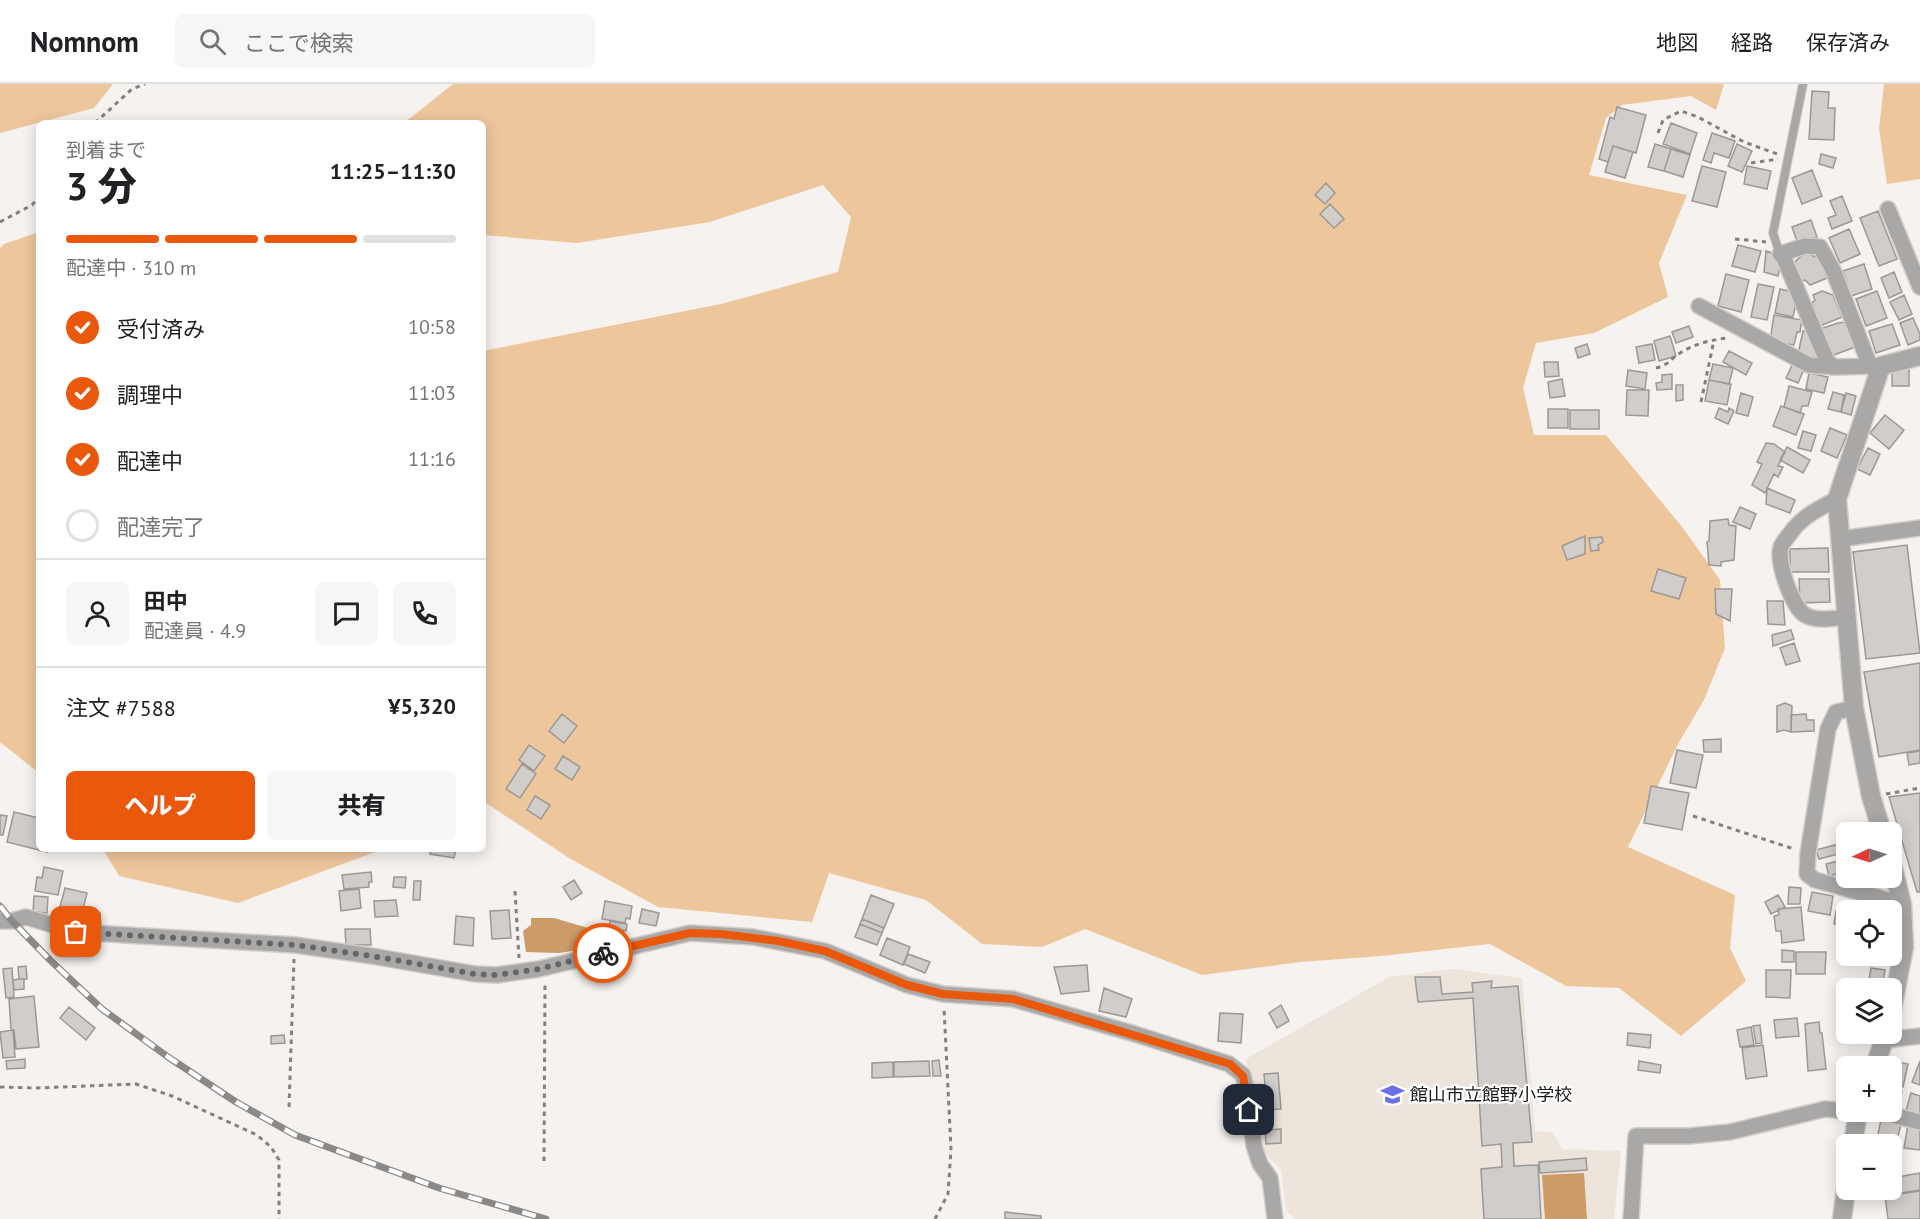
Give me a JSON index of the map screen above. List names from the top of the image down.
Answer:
{
  "places": {
    "school or university": ["館山市立館野小学校"]
  },
  "north": "left",
  "page": {
    "header": "Nomnom",
    "search": "ここで検索",
    "nav": ["地図", "経路", "保存済み"],
    "heading": ["3 分", "到着まで", "11:25–11:30"],
    "panel": [
      "田中",
      "配達員 · 4.9",
      "注文 #7588",
      "¥5,320"
    ],
    "bar": "配達中 · 310 m",
    "list": [
      ["受付済み", "10:58"],
      ["調理中", "11:03"],
      ["配達中", "11:16"],
      "配達完了"
    ],
    "buttons": ["ヘルプ", "共有"],
    "map_buttons": ["+", "−"]
  }
}
